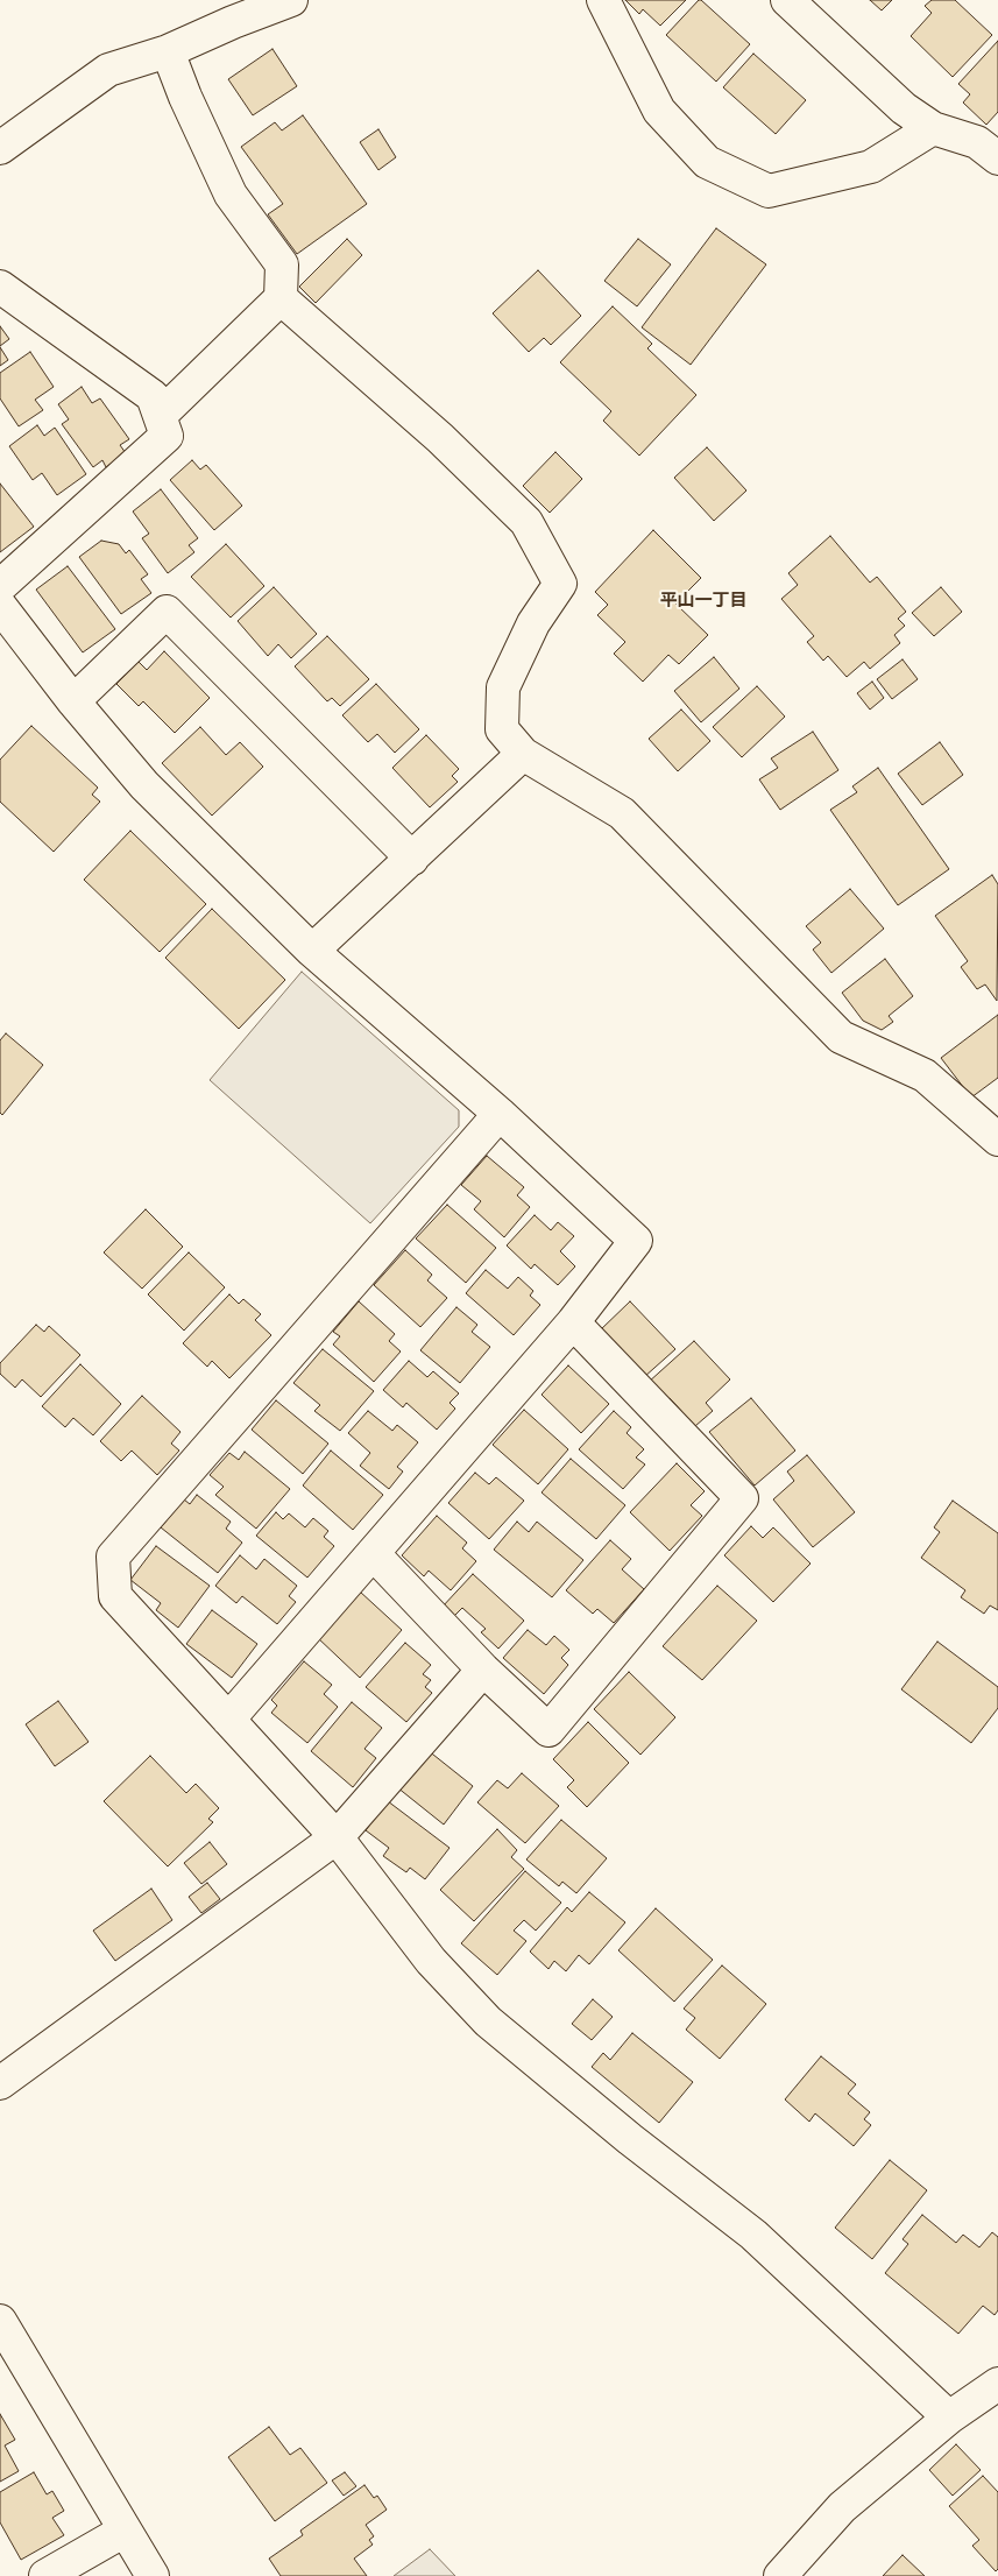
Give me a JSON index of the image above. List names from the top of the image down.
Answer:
{
  "districts": ["平山一丁目"]
}
